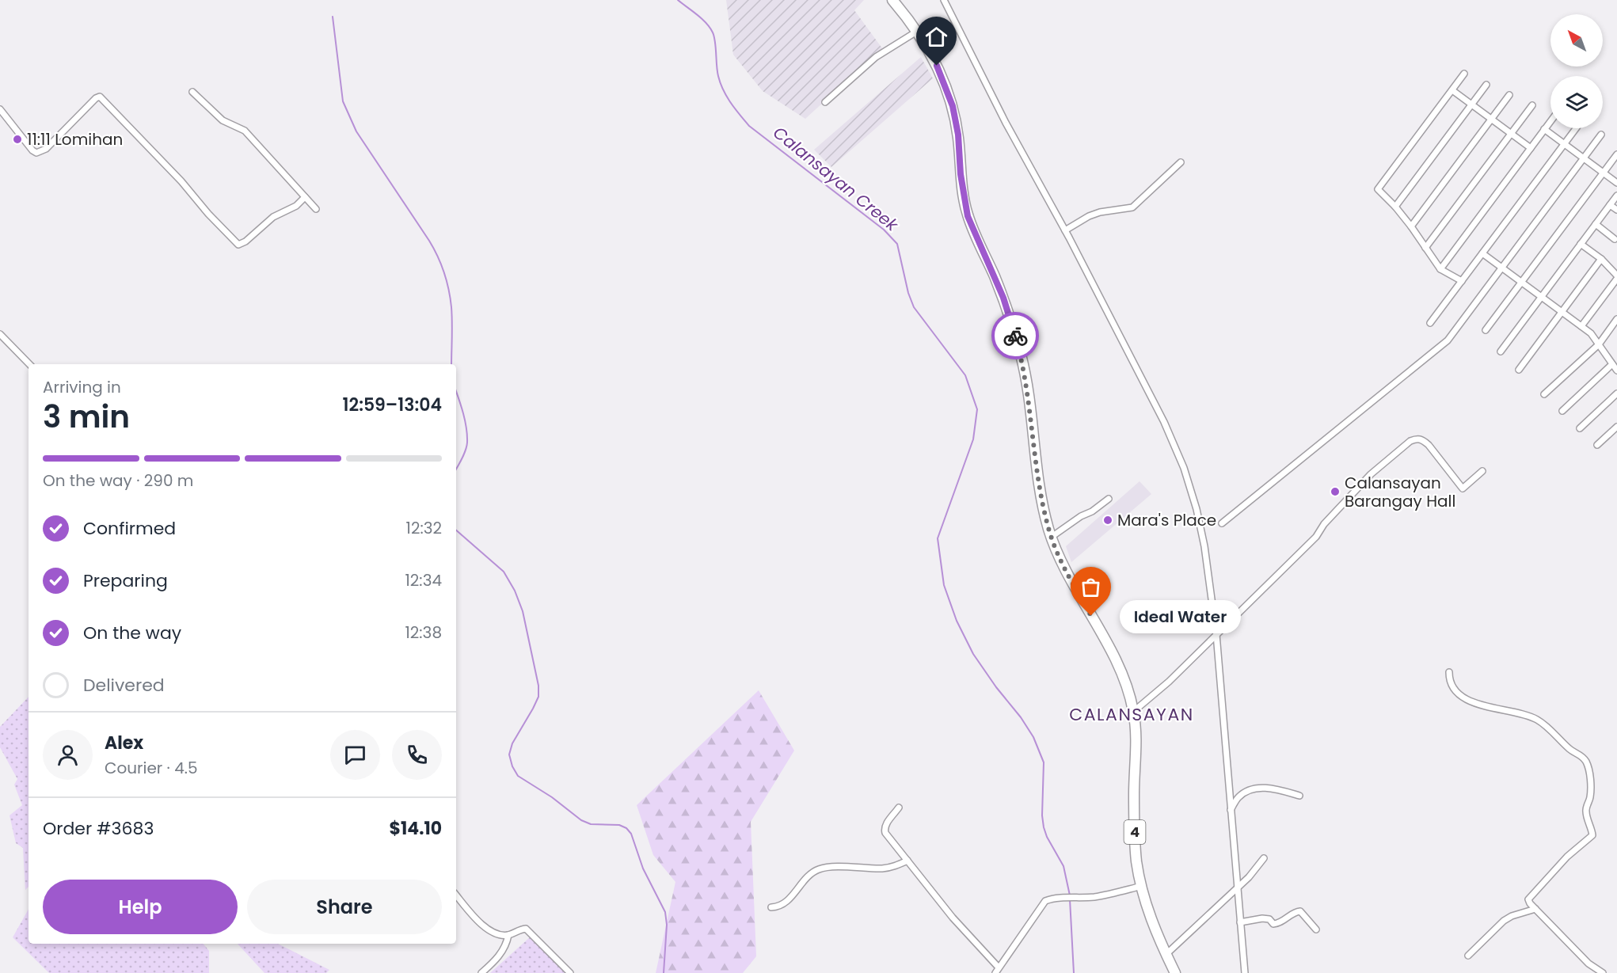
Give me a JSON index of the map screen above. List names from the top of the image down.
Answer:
{
  "streets": {
    "highway": ["4"]
  },
  "districts": ["CALANSAYAN"],
  "water": ["Calansayan Creek"],
  "places": [
    "11:11 Lomihan",
    "Calansayan Barangay Hall",
    "Mara's Place",
    "Ideal Water"
  ],
  "north": "top left",
  "page": {
    "heading": ["3 min", "Arriving in", "12:59–13:04"],
    "panel": [
      "Alex",
      "Courier · 4.5",
      "Order #3683",
      "$14.10"
    ],
    "bar": "On the way · 290 m",
    "list": [
      ["Confirmed", "12:32"],
      ["Preparing", "12:34"],
      ["On the way", "12:38"],
      "Delivered"
    ],
    "bubble": "Ideal Water",
    "buttons": ["Help", "Share"]
  }
}
